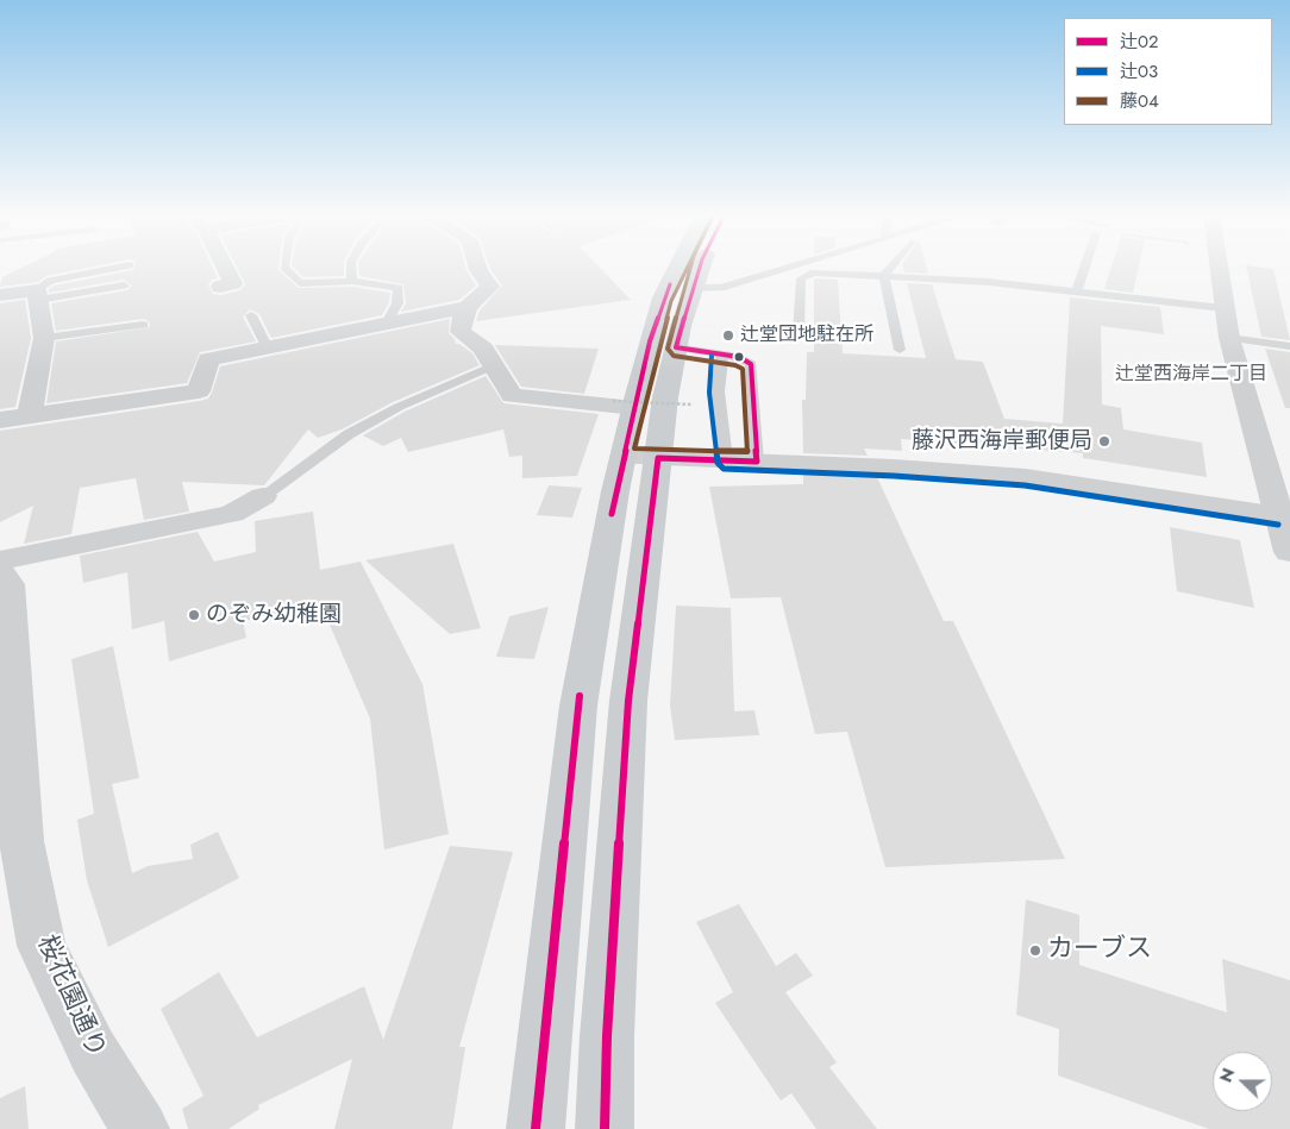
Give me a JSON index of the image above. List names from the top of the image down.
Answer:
{
  "streets": {
    "street": ["桜花園通り"]
  },
  "districts": ["辻堂西海岸二丁目"],
  "places": [
    "辻堂団地駐在所",
    "藤沢西海岸郵便局",
    "のぞみ幼稚園",
    "カーブス"
  ],
  "lines": ["transit line 辻02", "transit line 藤04", "transit line 辻03"],
  "legend": ["辻02", "辻03", "藤04"],
  "north": "left"
}
